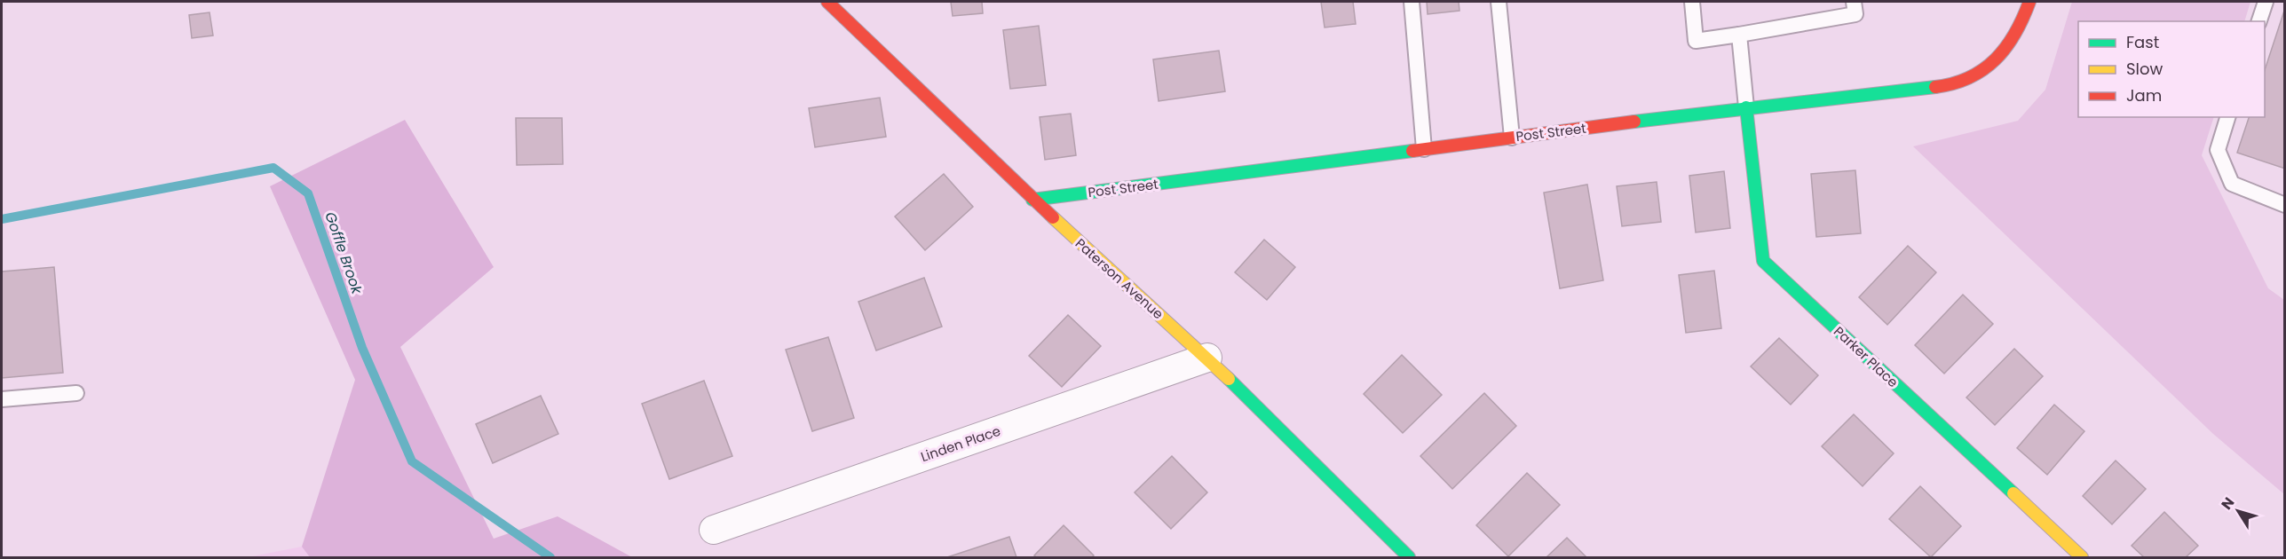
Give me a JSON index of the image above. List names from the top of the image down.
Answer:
{
  "streets": {
    "street": [
      "Post Street",
      "Paterson Avenue",
      "Parker Place",
      "Linden Place"
    ]
  },
  "crossings": [
    ["Post Street", "Paterson Avenue"],
    ["Post Street", "Parker Place"],
    ["Paterson Avenue", "Linden Place"]
  ],
  "water": ["Goffle Brook"],
  "legend": ["Fast", "Slow", "Jam"],
  "north": "top left"
}
